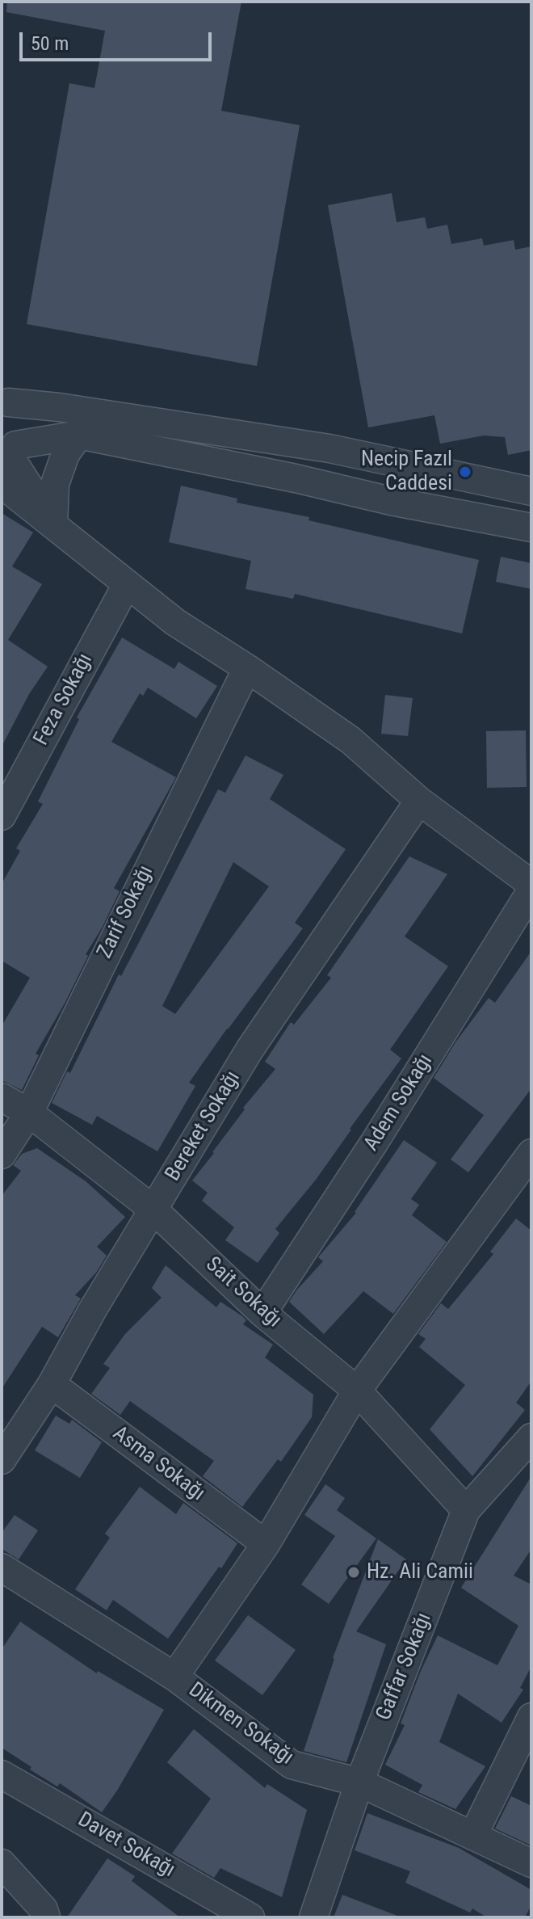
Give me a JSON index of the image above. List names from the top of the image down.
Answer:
{
  "streets": {
    "street": [
      "Feza Sokağı",
      "Zarif Sokağı",
      "Adem Sokağı",
      "Bereket Sokağı",
      "Sait Sokağı",
      "Asma Sokağı",
      "Gaffar Sokağı",
      "Dikmen Sokağı",
      "Davet Sokağı"
    ]
  },
  "crossings": [
    ["Zarif Sokağı", "Sait Sokağı"],
    ["Adem Sokağı", "Sait Sokağı"],
    ["Bereket Sokağı", "Sait Sokağı"],
    ["Bereket Sokağı", "Asma Sokağı"],
    ["Sait Sokağı", "Gaffar Sokağı"],
    ["Gaffar Sokağı", "Dikmen Sokağı"]
  ],
  "places": ["Necip Fazıl Caddesi", "Hz. Ali Camii"],
  "scale_bar": "50 m"
}
